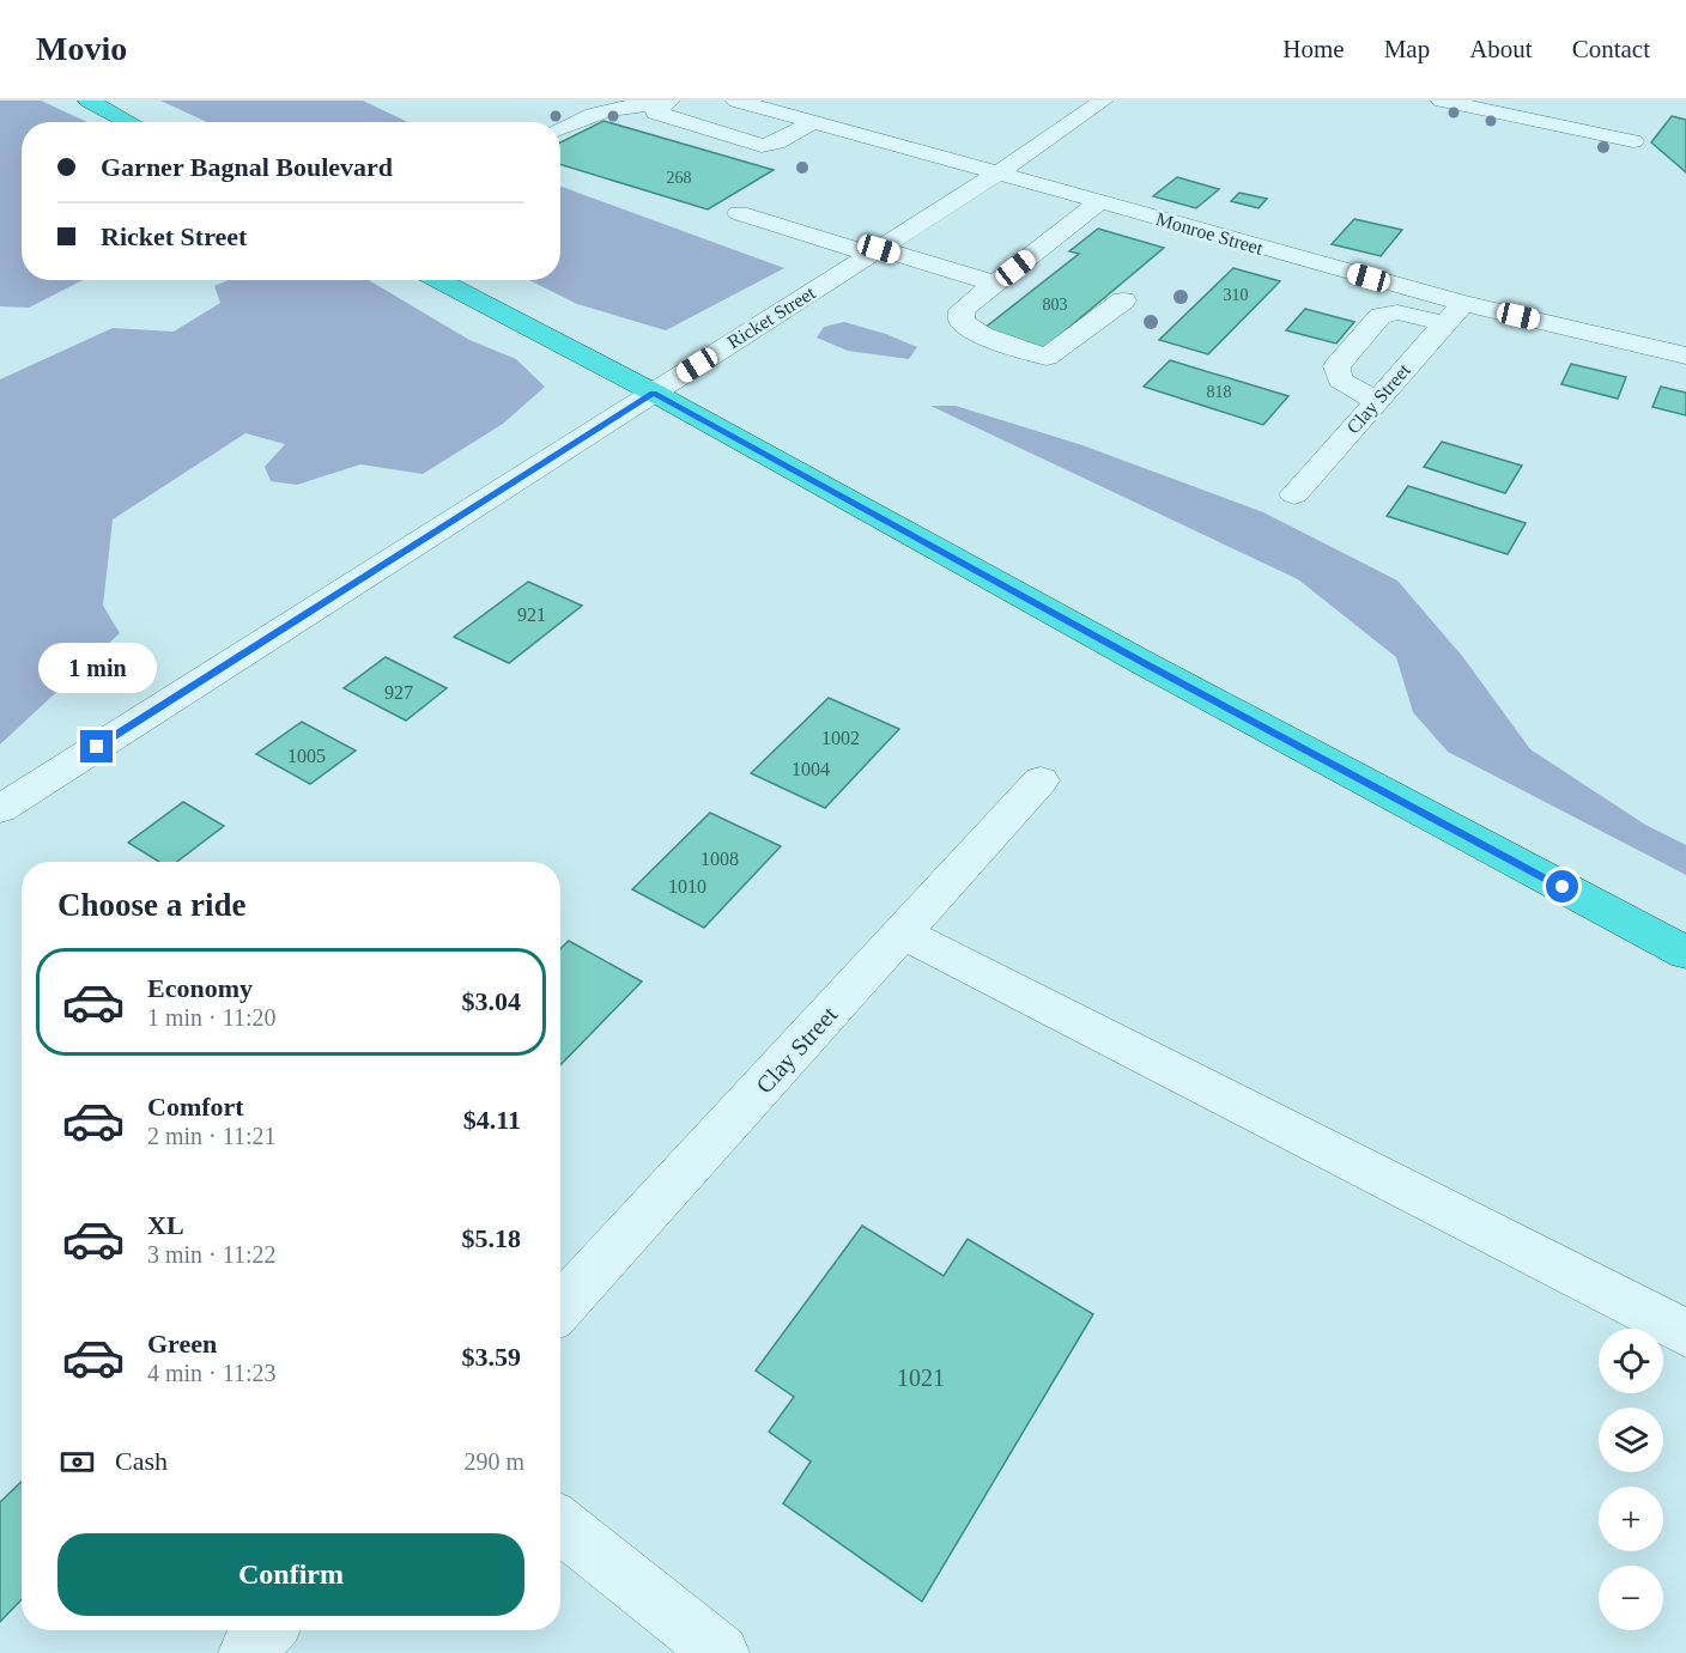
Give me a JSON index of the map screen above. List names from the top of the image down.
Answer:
{
  "streets": {
    "street": ["Monroe Street", "Ricket Street", "Clay Street"]
  },
  "crossings": [
    ["Monroe Street", "Ricket Street"],
    ["Monroe Street", "Clay Street"]
  ],
  "house_numbers": [
    "268",
    "310",
    "803",
    "818",
    "921",
    "927",
    "1002",
    "1005",
    "1004",
    "1008",
    "1010",
    "1021"
  ],
  "page": {
    "header": "Movio",
    "nav": [
      "Home",
      "Map",
      "About",
      "Contact"
    ],
    "banner": ["Garner Bagnal Boulevard", "Ricket Street"],
    "bubble": "1 min",
    "heading": "Choose a ride",
    "list": [
      {
        "name": "Economy",
        "note": "1 min · 11:20",
        "value": "$3.04"
      },
      {
        "name": "Comfort",
        "note": "2 min · 11:21",
        "value": "$4.11"
      },
      {
        "name": "XL",
        "note": "3 min · 11:22",
        "value": "$5.18"
      },
      {
        "name": "Green",
        "note": "4 min · 11:23",
        "value": "$3.59"
      }
    ],
    "map_buttons": ["+", "−"],
    "pay": ["Cash", "290 m"],
    "buttons": "Confirm"
  }
}
